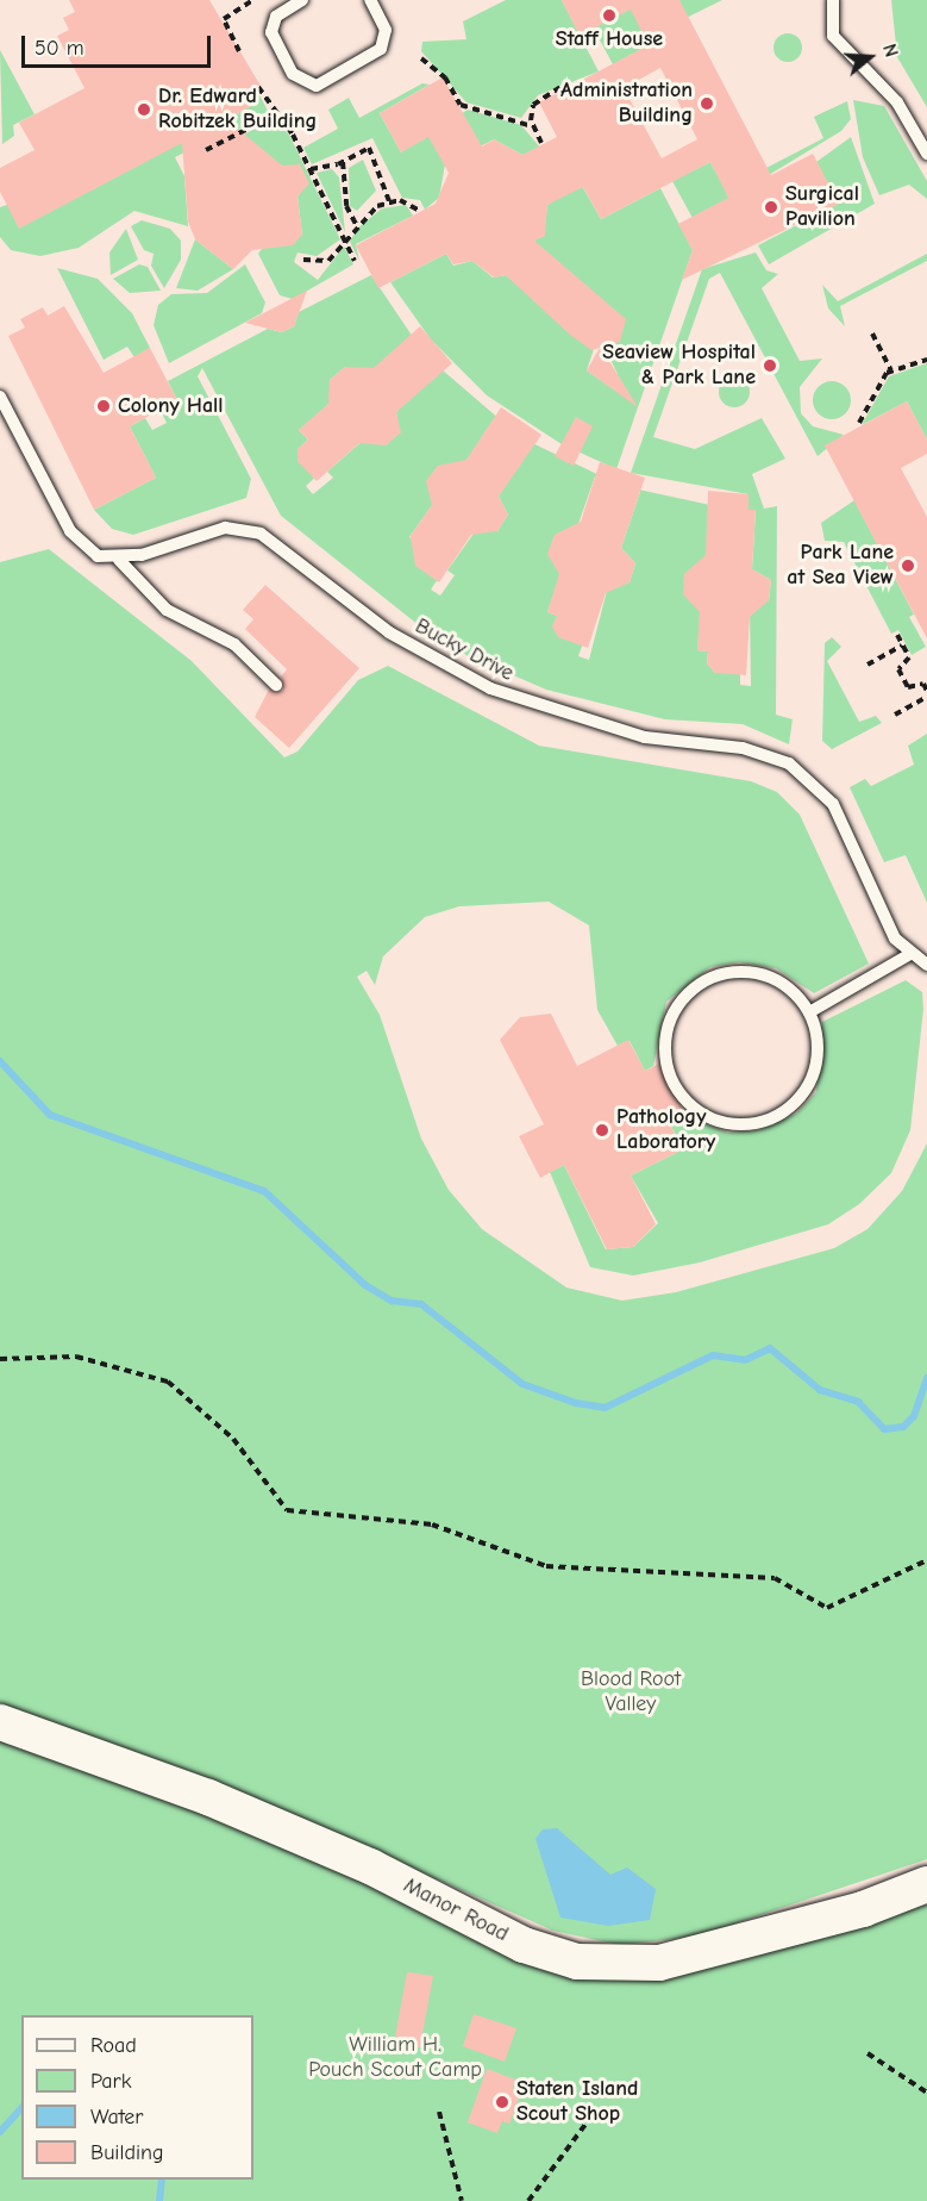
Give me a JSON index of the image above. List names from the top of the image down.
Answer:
{
  "streets": {
    "street": ["Manor Road"],
    "lane": ["Bucky Drive"]
  },
  "parks": ["Blood Root Valley", "William H. Pouch Scout Camp"],
  "places": [
    "Staff House",
    "Administration Building",
    "Dr. Edward Robitzek Building",
    "Surgical Pavilion",
    "Seaview Hospital & Park Lane",
    "Colony Hall",
    "Park Lane at Sea View",
    "Pathology Laboratory",
    "Staten Island Scout Shop"
  ],
  "legend": [
    "Road",
    "Park",
    "Water",
    "Building"
  ],
  "scale_bar": "50 m",
  "north": "right"
}
